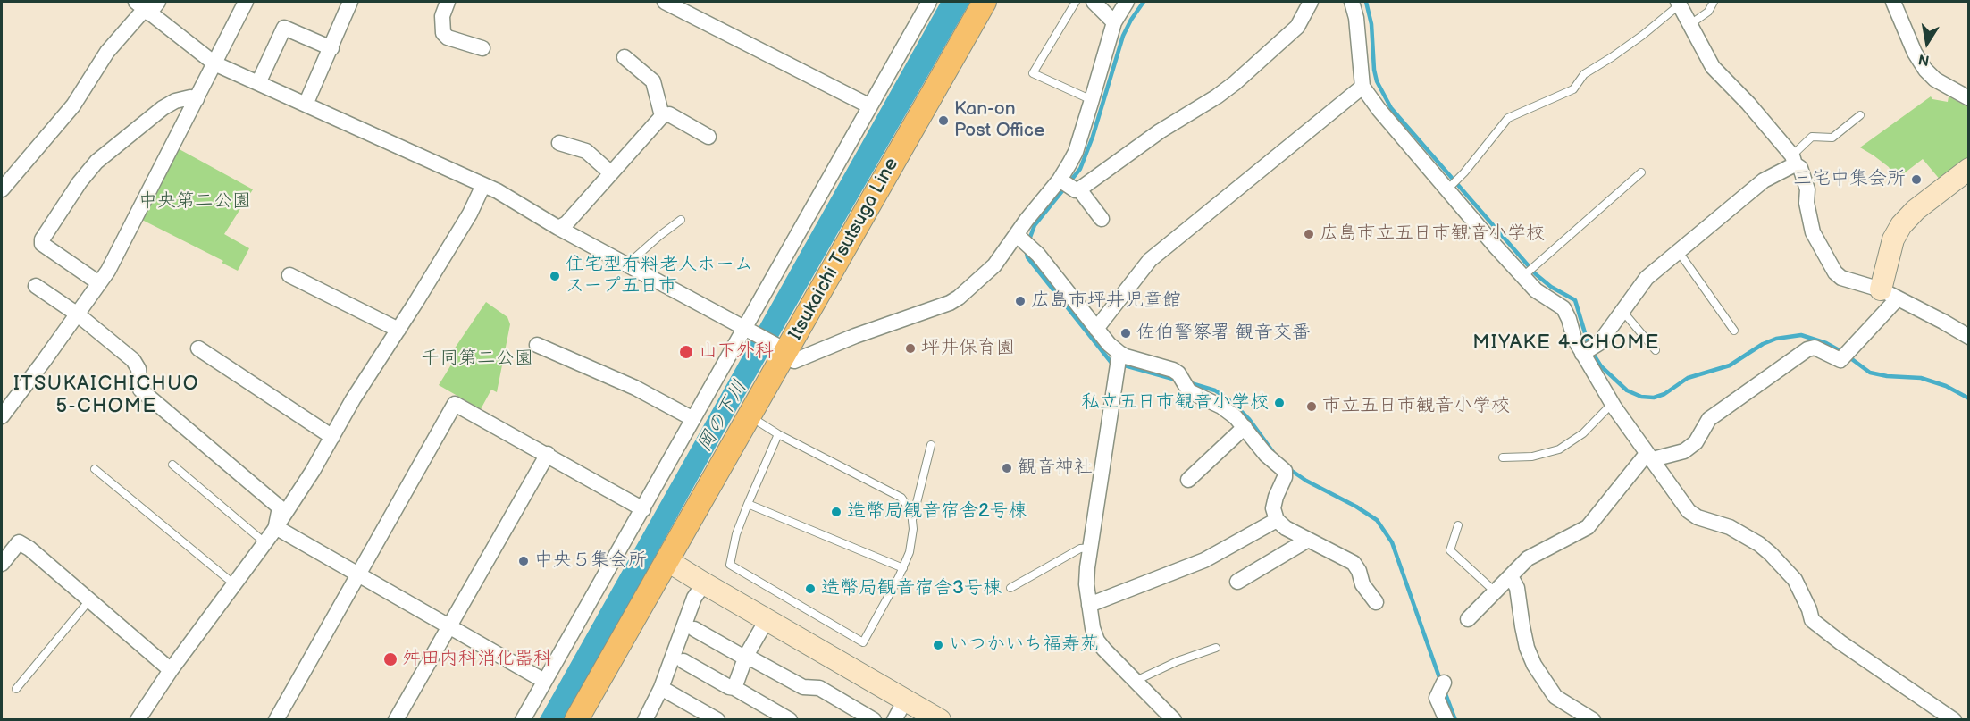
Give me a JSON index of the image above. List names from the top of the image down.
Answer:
{
  "streets": {
    "main road": ["Itsukaichi Tsutsuga Line"]
  },
  "districts": ["MIYAKE 4-CHOME", "ITSUKAICHICHUO 5-CHOME"],
  "water": ["岡の下川"],
  "parks": ["中央第二公園", "千同第二公園"],
  "places": [
    "Kan-on Post Office",
    "三宅中集会所",
    "広島市立五日市観音小学校",
    "住宅型有料老人ホーム スープ五日市",
    "広島市坪井児童館",
    "佐伯警察署 観音交番",
    "坪井保育園",
    "山下外科",
    "私立五日市観音小学校",
    "市立五日市観音小学校",
    "観音神社",
    "造幣局観音宿舎2号棟",
    "中央５集会所",
    "造幣局観音宿舎3号棟",
    "いつかいち福寿苑",
    "舛田内科消化器科"
  ],
  "north": "bottom"
}
